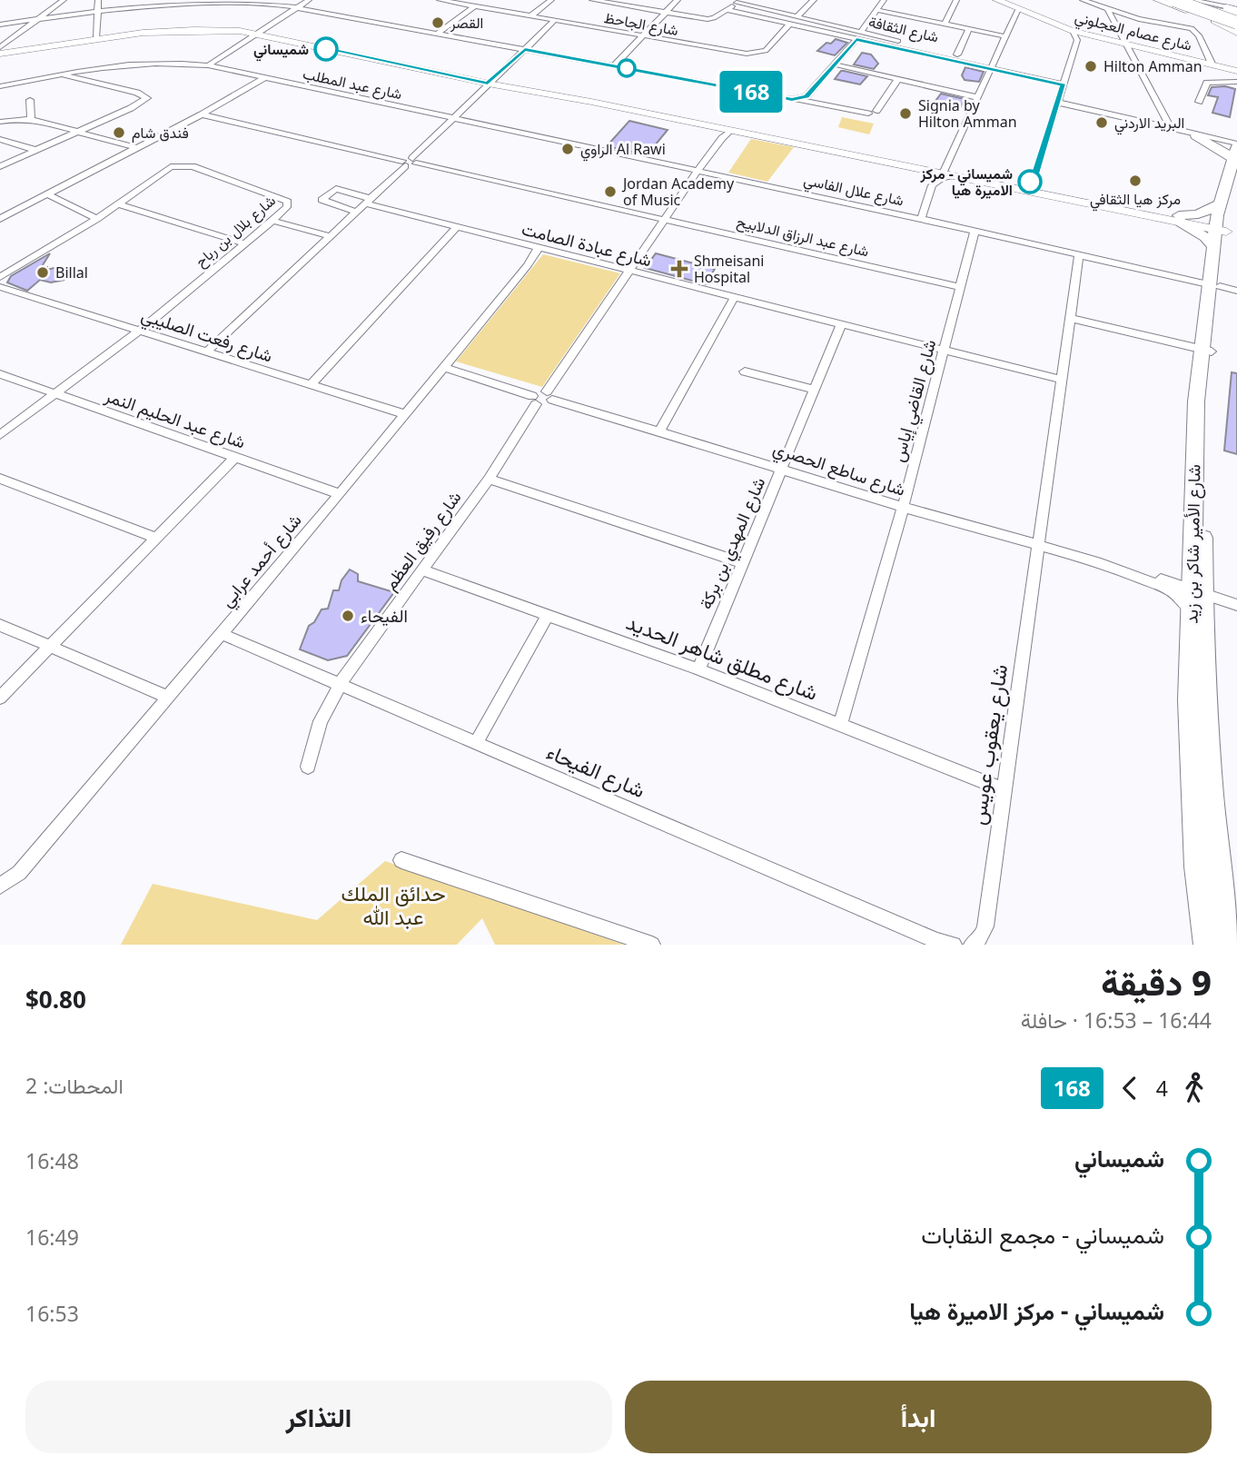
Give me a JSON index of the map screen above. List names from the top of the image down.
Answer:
{
  "streets": {
    "main road": ["شارع الأمير شاكر بن زيد"],
    "street": [
      "شارع الجاحظ",
      "شارع الثقافة",
      "شارع عصام العجلوني",
      "شارع عبد المطلب",
      "شارع علال الفاسي",
      "شارع بلال بن رباح",
      "شارع عبد الرزاق الدلابيح",
      "شارع عبادة الصامت",
      "شارع رفعت الصليبي",
      "شارع القاضي إياس",
      "شارع عبد الحليم النمر",
      "شارع ساطع الحصري",
      "شارع رفيق العظم",
      "شارع المهدي بن بركة",
      "شارع أحمد عرابي",
      "شارع مطلق شاهر الحديد",
      "شارع يعقوب عويس",
      "شارع الفيحاء"
    ]
  },
  "crossings": [
    ["شارع الجاحظ", "شارع الثقافة"],
    ["شارع عبد المطلب", "شارع علال الفاسي"],
    ["شارع علال الفاسي", "شارع القاضي إياس"],
    ["شارع علال الفاسي", "شارع الأمير شاكر بن زيد"],
    ["شارع بلال بن رباح", "شارع رفعت الصليبي"],
    ["شارع بلال بن رباح", "شارع عبد الحليم النمر"],
    ["شارع عبد الرزاق الدلابيح", "شارع القاضي إياس"],
    ["شارع عبادة الصامت", "شارع القاضي إياس"],
    ["شارع عبادة الصامت", "شارع المهدي بن بركة"],
    ["شارع عبادة الصامت", "شارع أحمد عرابي"],
    ["شارع رفعت الصليبي", "شارع أحمد عرابي"],
    ["شارع القاضي إياس", "شارع ساطع الحصري"],
    ["شارع القاضي إياس", "شارع مطلق شاهر الحديد"],
    ["شارع عبد الحليم النمر", "شارع أحمد عرابي"],
    ["شارع ساطع الحصري", "شارع المهدي بن بركة"],
    ["شارع ساطع الحصري", "شارع الأمير شاكر بن زيد"],
    ["شارع ساطع الحصري", "شارع يعقوب عويس"],
    ["شارع رفيق العظم", "شارع مطلق شاهر الحديد"],
    ["شارع رفيق العظم", "شارع الفيحاء"],
    ["شارع المهدي بن بركة", "شارع مطلق شاهر الحديد"],
    ["شارع أحمد عرابي", "شارع الفيحاء"],
    ["شارع مطلق شاهر الحديد", "شارع يعقوب عويس"]
  ],
  "parks": ["حدائق الملك عبد الله"],
  "places": {
    "other": [
      "القصر",
      "شميساني",
      "Hilton Amman",
      "Signia by Hilton Amman",
      "البريد الاردني",
      "فندق شام",
      "الراوي Al Rawi",
      "مركز هيا الثقافي",
      "شميساني - مركز الاميرة هيا",
      "Jordan Academy of Music",
      "Billal",
      "الفيحاء"
    ],
    "health": ["Shmeisani Hospital"]
  },
  "lines": ["bus line 168"],
  "page": {
    "on_map": "168",
    "heading": ["9 دقيقة", "16:44 – 16:53 · حافلة", "$0.80"],
    "legs": ["4", "168", "المحطات: 2"],
    "list": [
      {
        "name": "شميساني",
        "value": "16:48"
      },
      {
        "name": "شميساني - مجمع النقابات",
        "value": "16:49"
      },
      {
        "name": "شميساني - مركز الاميرة هيا",
        "value": "16:53"
      }
    ],
    "buttons": ["ابدأ", "التذاكر"]
  }
}
